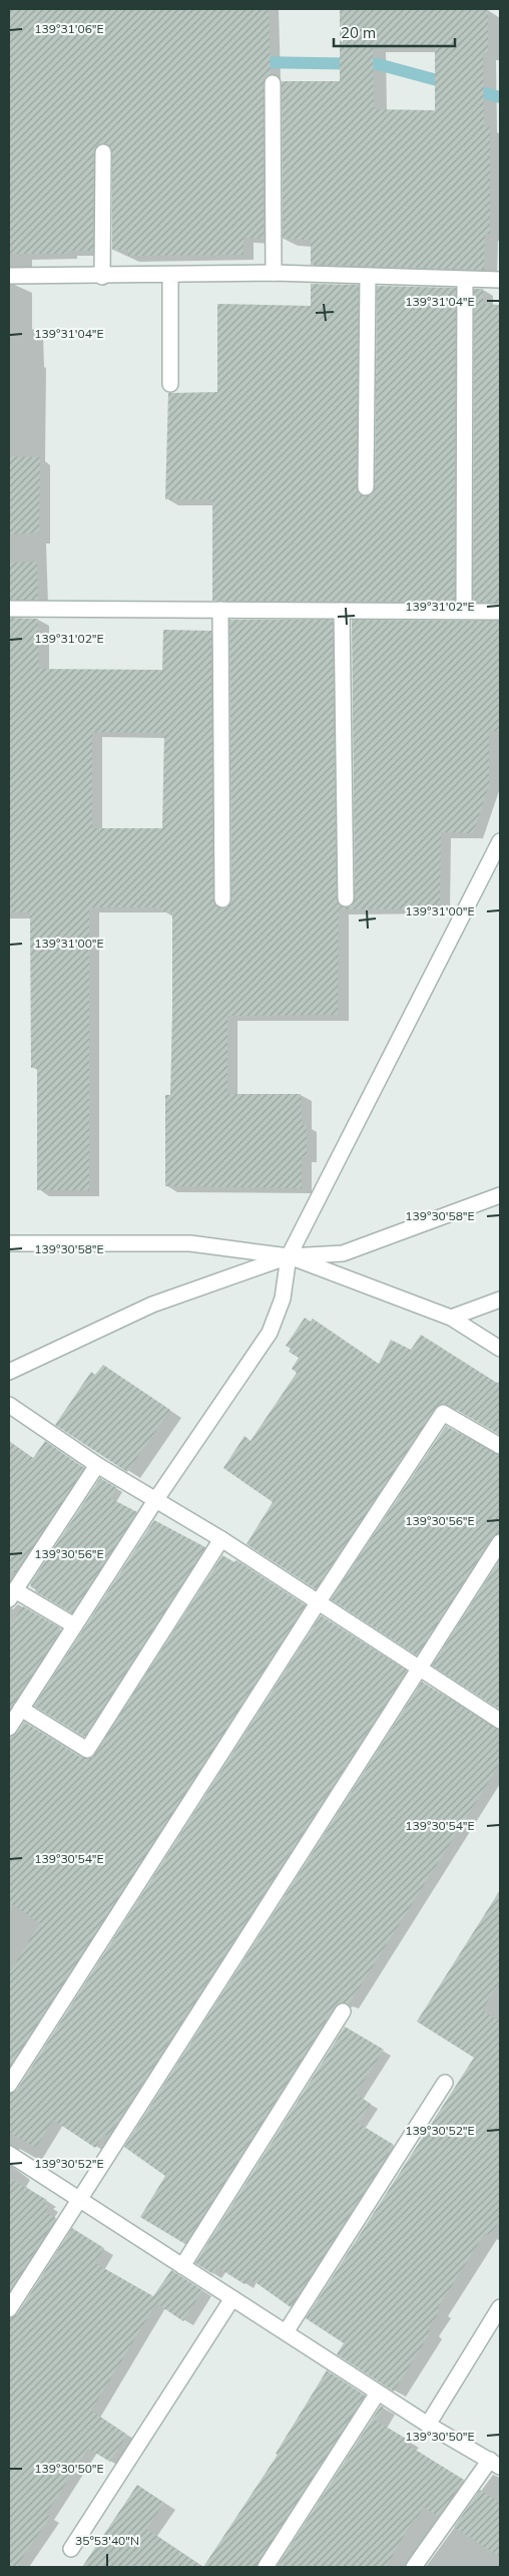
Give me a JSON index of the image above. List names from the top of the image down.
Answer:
{
  "scale_bar": "20 m",
  "coordinates": [
    "139°31'06\"E",
    "139°31'04\"E",
    "139°31'02\"E",
    "139°31'00\"E",
    "139°30'58\"E",
    "139°30'56\"E",
    "139°30'54\"E",
    "139°30'52\"E",
    "139°30'50\"E",
    "35°53'40\"N"
  ]
}
